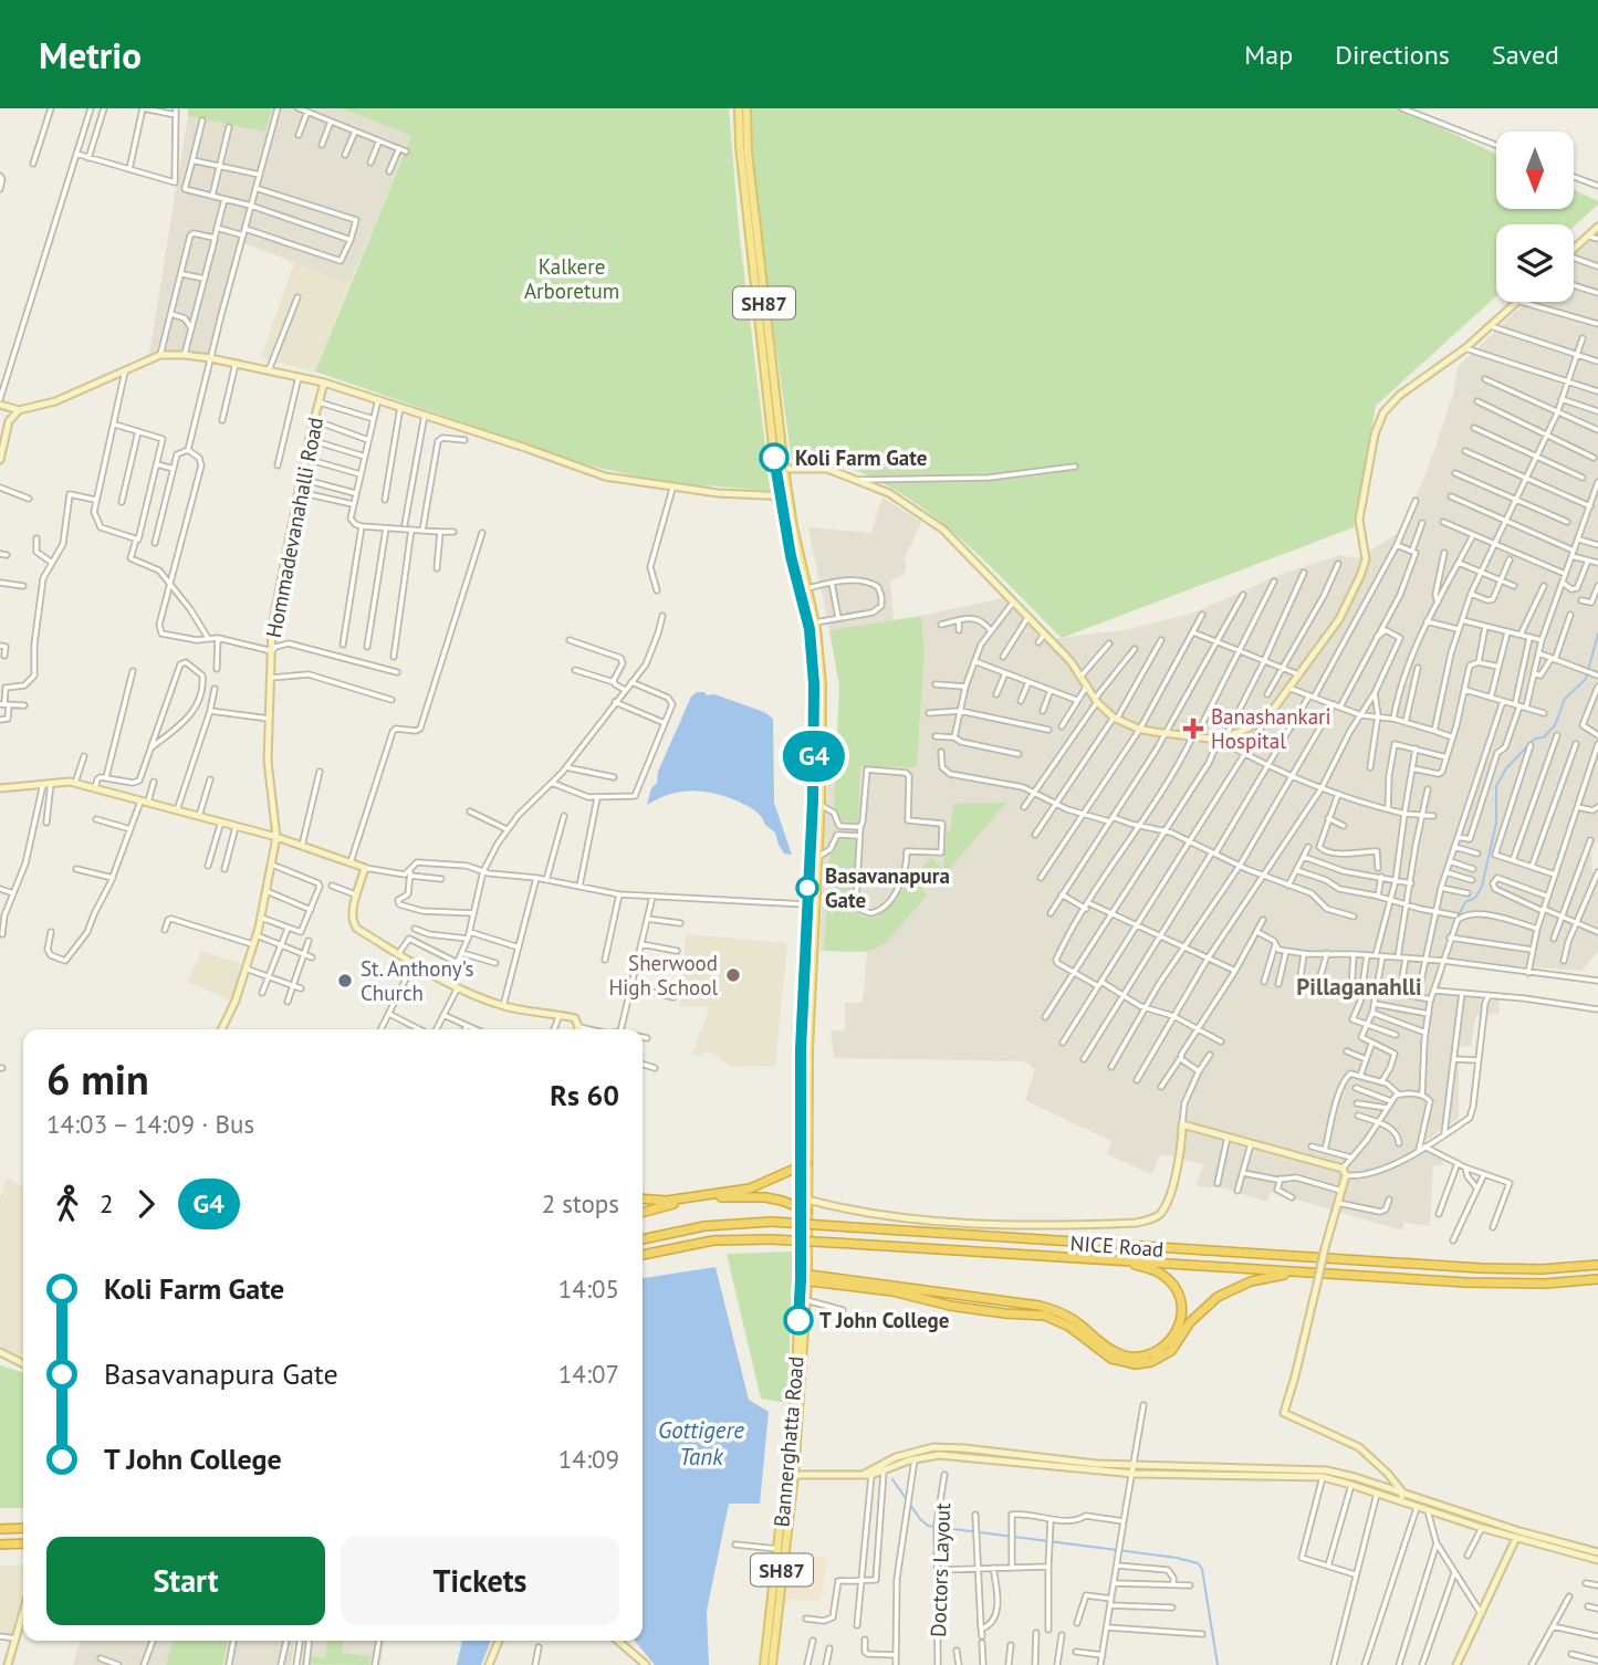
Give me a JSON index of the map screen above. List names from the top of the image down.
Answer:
{
  "streets": {
    "highway": ["NICE Road"],
    "main road": ["SH87", "Bannerghatta Road"],
    "street": ["Hommadevanahalli Road", "Doctors Layout"]
  },
  "districts": ["Pillaganahlli"],
  "water": ["Gottigere Tank"],
  "parks": ["Kalkere Arboretum"],
  "places": {
    "other": [
      "Koli Farm Gate",
      "Basavanapura Gate",
      "Sherwood High School",
      "St. Anthony's Church",
      "T John College"
    ],
    "health": ["Banashankari Hospital"]
  },
  "lines": ["bus line G4"],
  "north": "bottom",
  "page": {
    "header": "Metrio",
    "nav": ["Map", "Directions", "Saved"],
    "on_map": "G4",
    "heading": ["6 min", "14:03 – 14:09 · Bus", "Rs 60"],
    "legs": ["2", "G4", "2 stops"],
    "list": [
      {
        "name": "Koli Farm Gate",
        "value": "14:05"
      },
      {
        "name": "Basavanapura Gate",
        "value": "14:07"
      },
      {
        "name": "T John College",
        "value": "14:09"
      }
    ],
    "buttons": ["Start", "Tickets"]
  }
}
